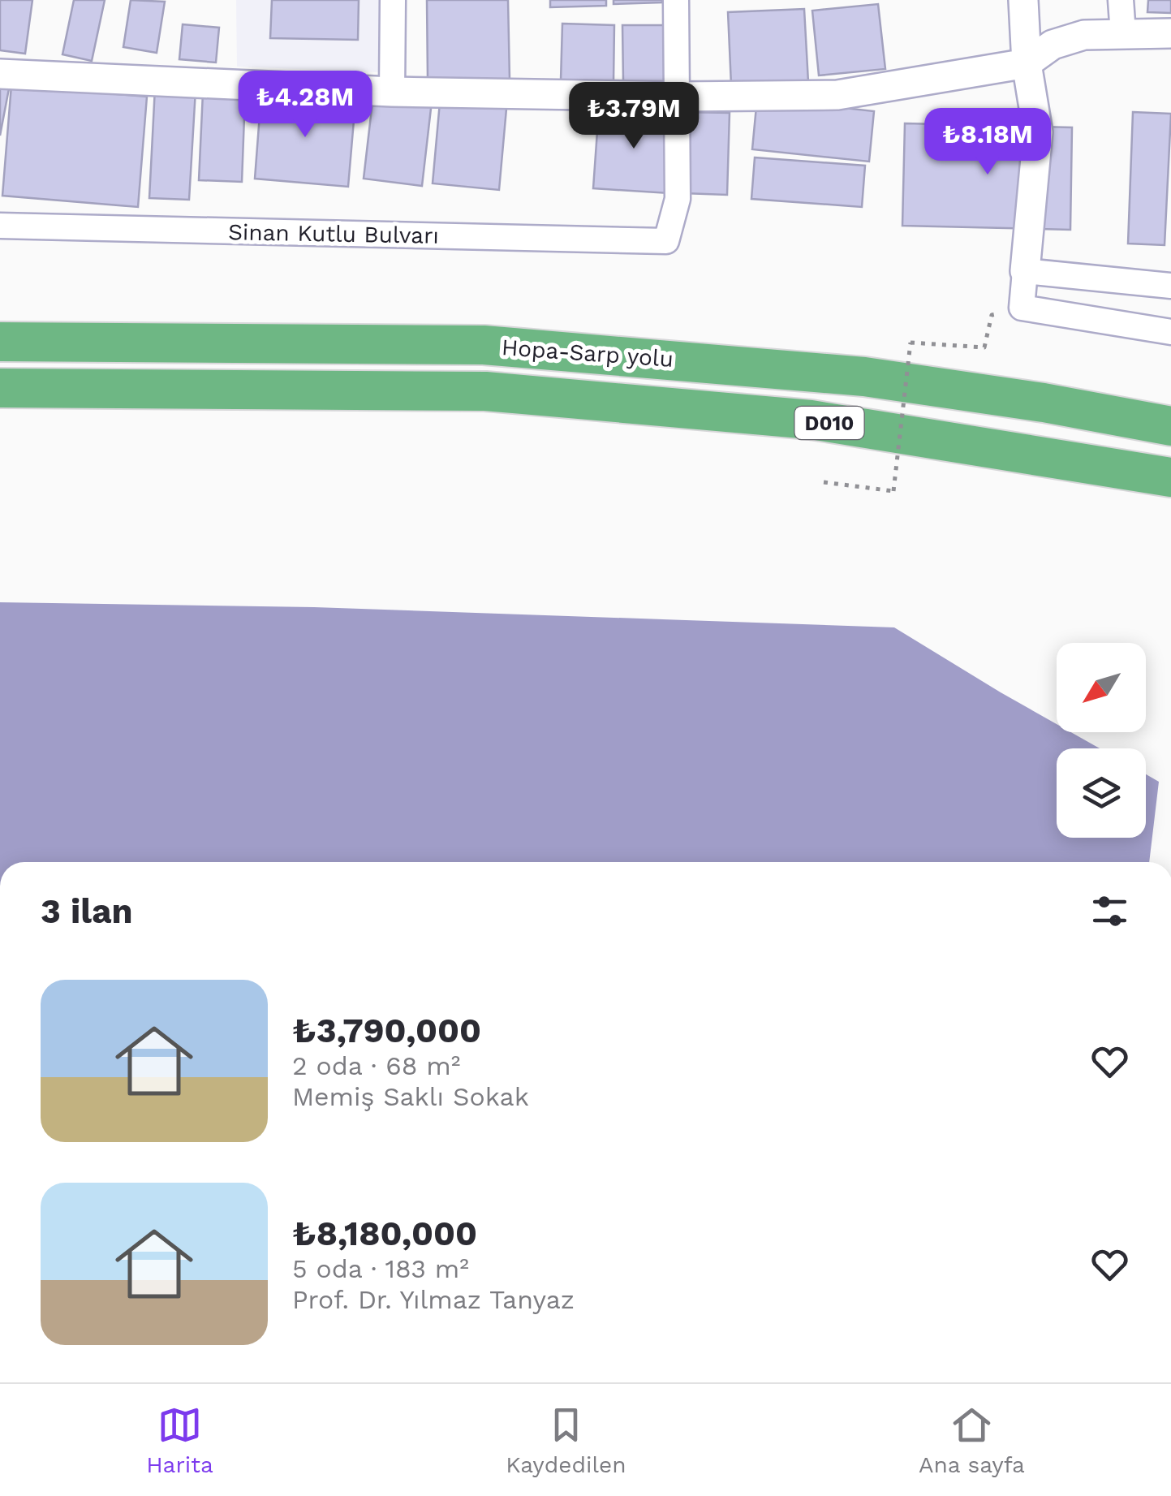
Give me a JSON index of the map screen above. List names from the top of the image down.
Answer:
{
  "streets": {
    "highway": ["Hopa-Sarp yolu", "D010"],
    "street": ["Sinan Kutlu Bulvarı"]
  },
  "north": "bottom left",
  "page": {
    "price": ["₺4.28M", "₺3.79M", "₺8.18M"],
    "heading": "3 ilan",
    "list": [
      {
        "name": "₺3,790,000",
        "note": "2 oda · 68 m² · Memiş Saklı Sokak"
      },
      {
        "name": "₺8,180,000",
        "note": "5 oda · 183 m² · Prof. Dr. Yılmaz Tanyaz"
      }
    ],
    "tabs": ["Harita", "Kaydedilen", "Ana sayfa"]
  }
}
